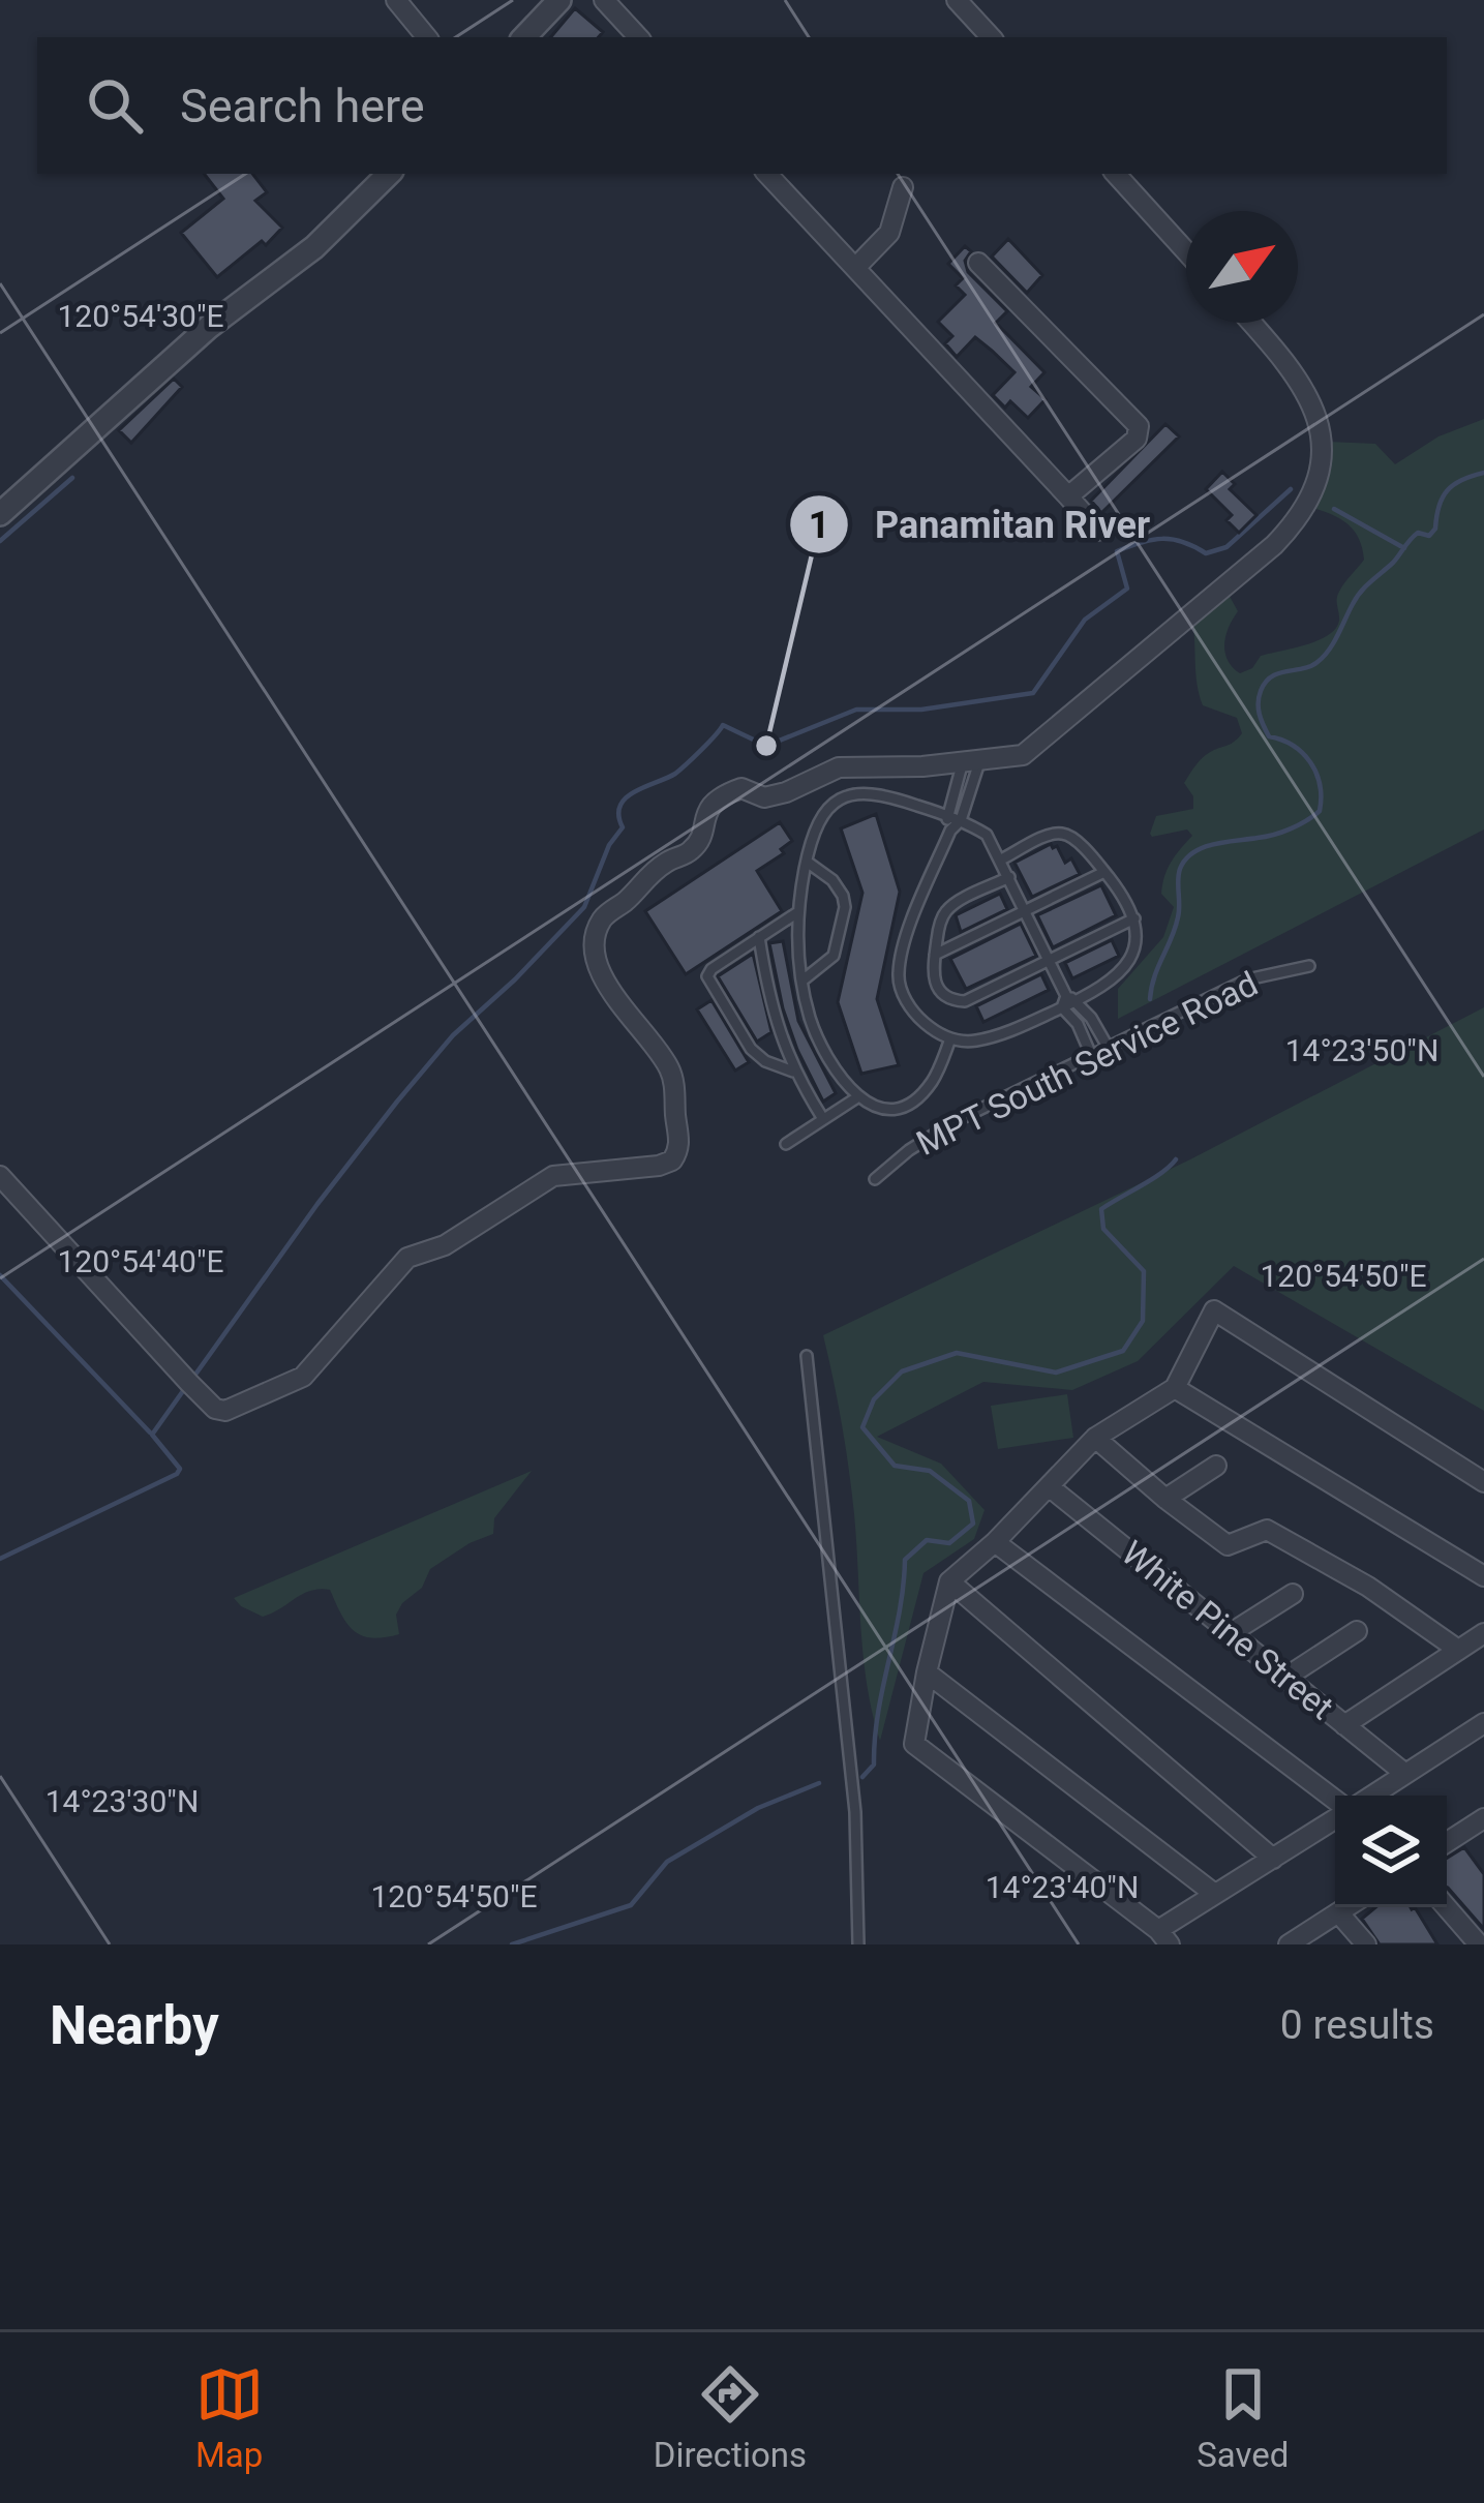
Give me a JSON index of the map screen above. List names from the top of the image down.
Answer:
{
  "streets": {
    "street": ["White Pine Street"],
    "lane": ["MPT South Service Road"]
  },
  "places": ["Panamitan River"],
  "north": "top right",
  "page": {
    "search": "Search here",
    "heading": ["Nearby", "0 results"],
    "nav": ["Map", "Directions", "Saved"]
  },
  "coordinates": [
    "120°54'30\"E",
    "14°23'50\"N",
    "120°54'40\"E",
    "120°54'50\"E",
    "14°23'30\"N",
    "14°23'40\"N"
  ]
}
